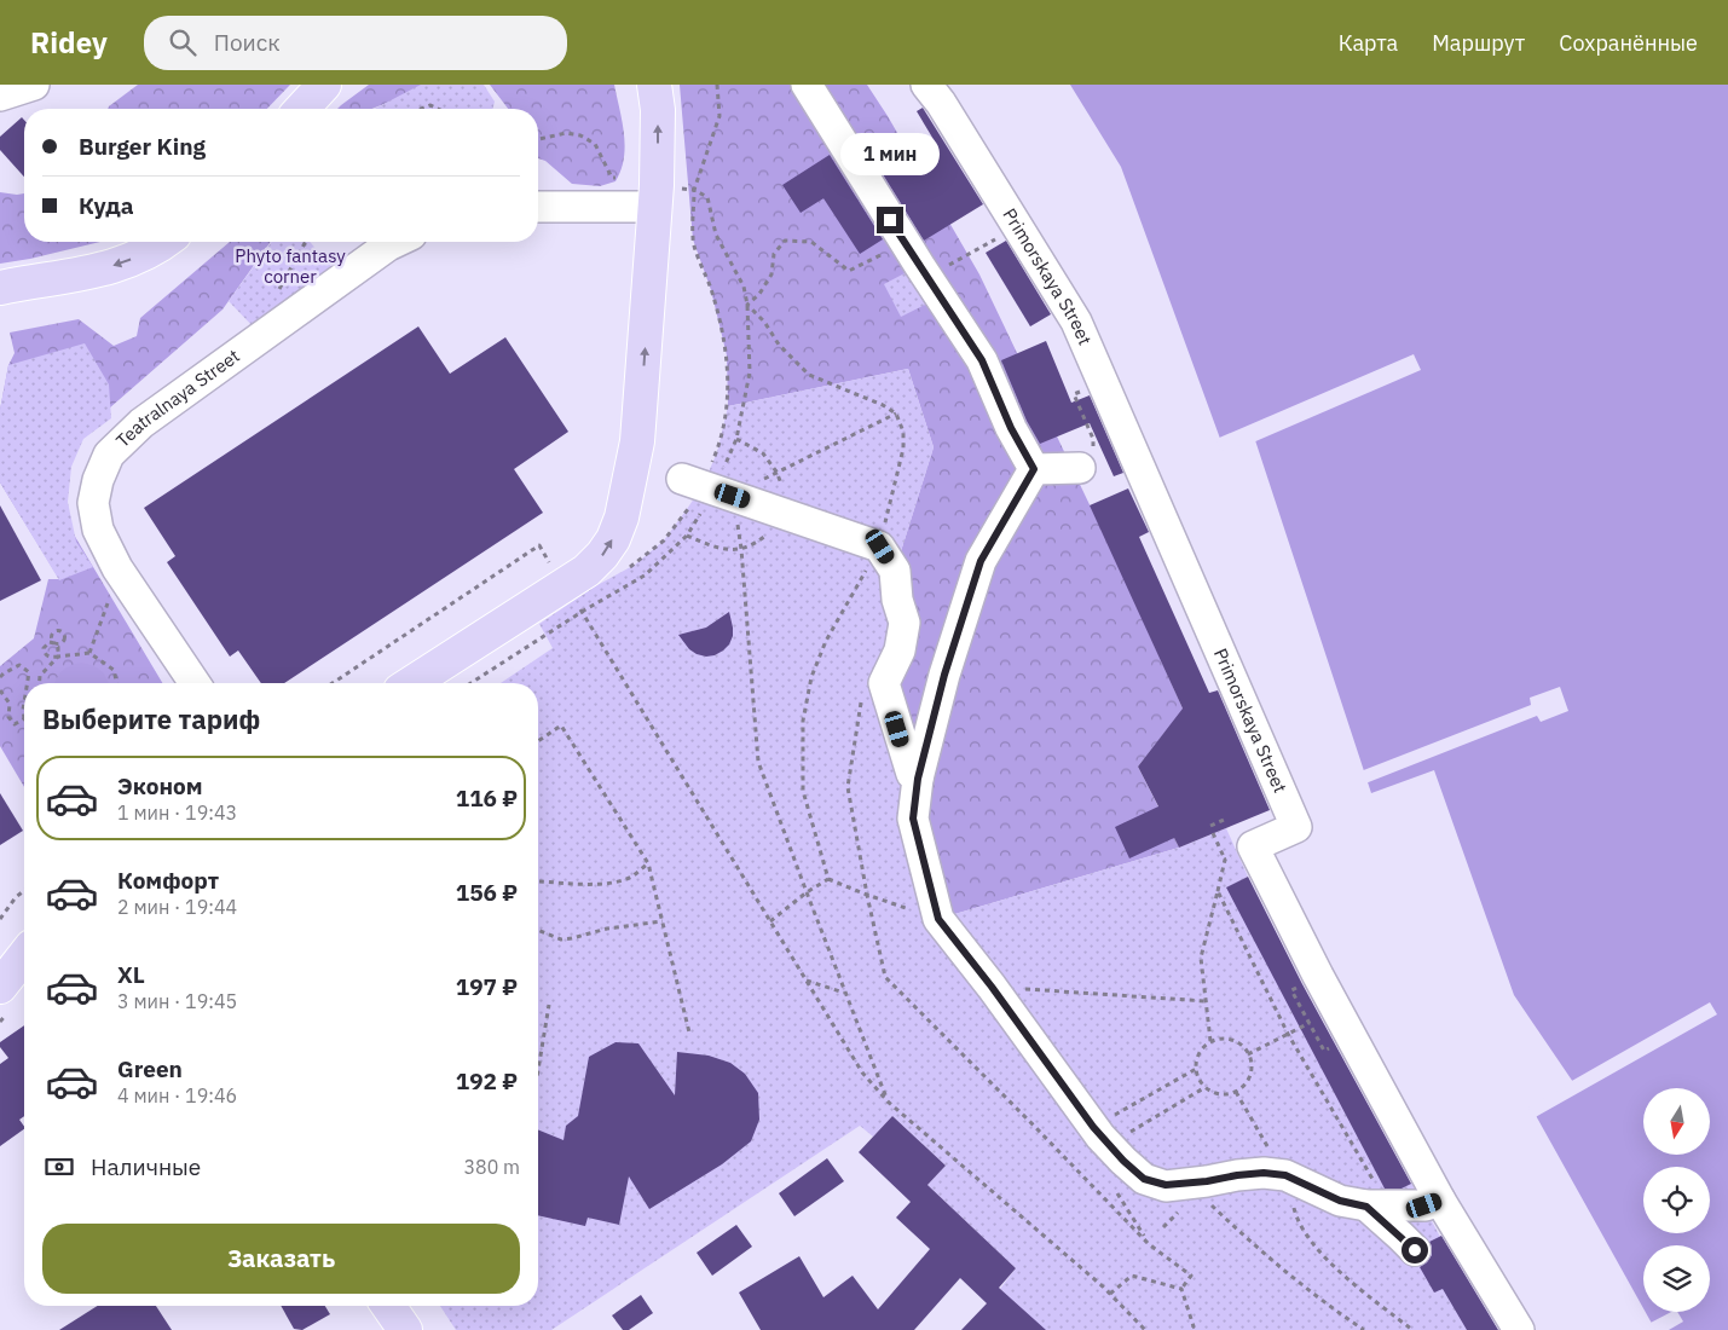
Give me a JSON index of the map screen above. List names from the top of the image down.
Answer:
{
  "streets": {
    "street": ["Primorskaya Street", "Teatralnaya Street"]
  },
  "parks": ["Phyto fantasy corner"],
  "north": "bottom",
  "page": {
    "header": "Ridey",
    "search": "Поиск",
    "nav": ["Карта", "Маршрут", "Сохранённые"],
    "banner": ["Burger King", "Куда"],
    "bubble": "1 мин",
    "heading": "Выберите тариф",
    "list": [
      {
        "name": "Эконом",
        "note": "1 мин · 19:43",
        "value": "116 ₽"
      },
      {
        "name": "Комфорт",
        "note": "2 мин · 19:44",
        "value": "156 ₽"
      },
      {
        "name": "XL",
        "note": "3 мин · 19:45",
        "value": "197 ₽"
      },
      {
        "name": "Green",
        "note": "4 мин · 19:46",
        "value": "192 ₽"
      }
    ],
    "pay": ["Наличные", "380 m"],
    "buttons": "Заказать"
  }
}
